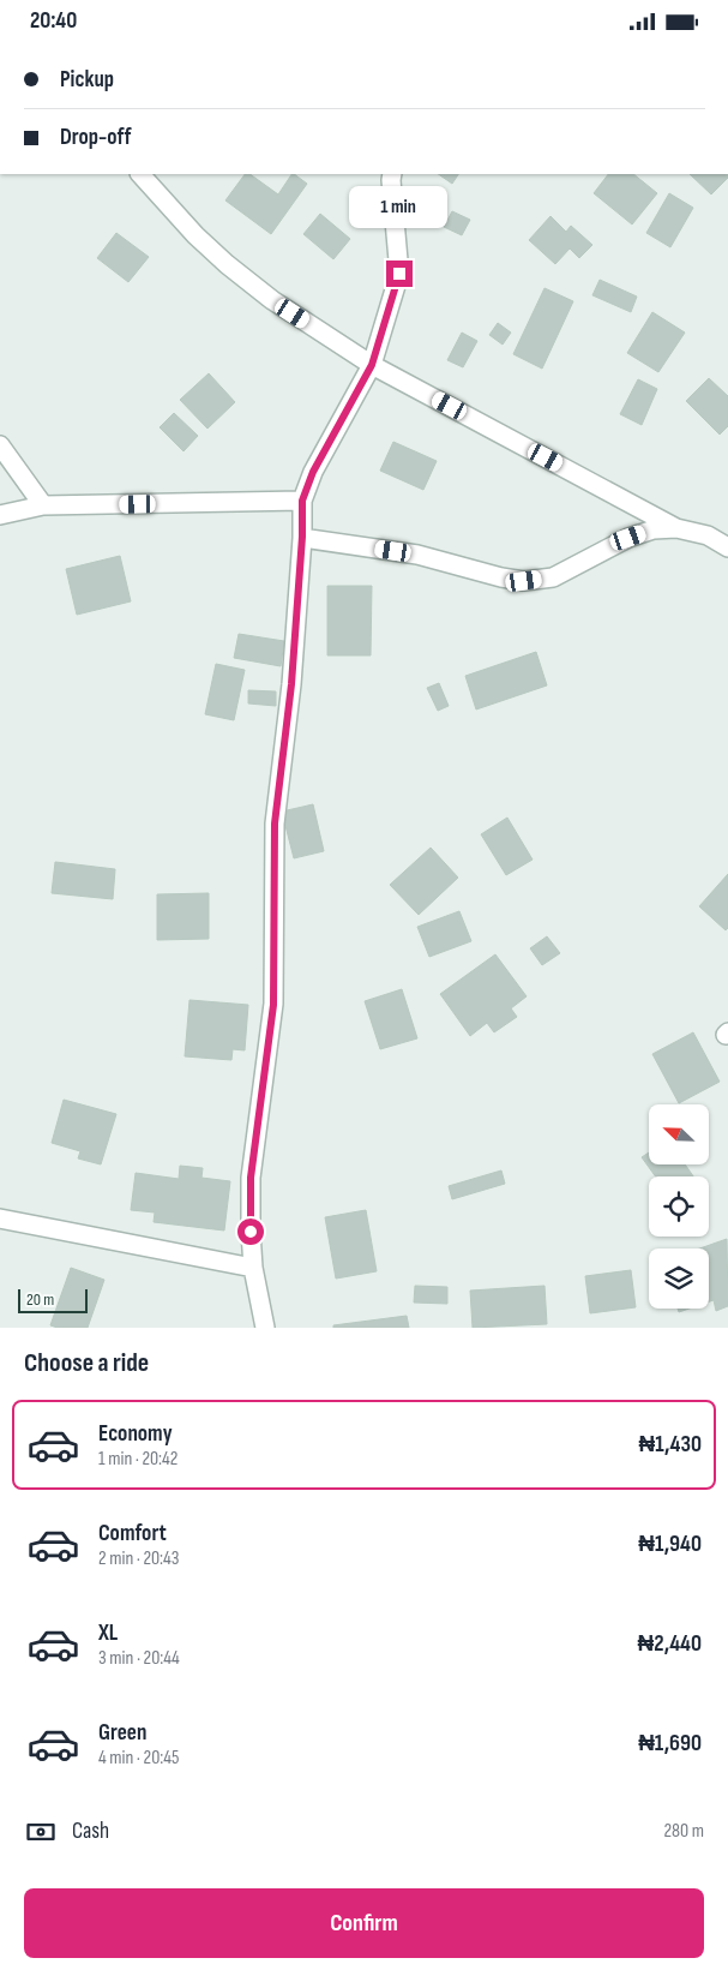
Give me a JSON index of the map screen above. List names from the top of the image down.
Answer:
{
  "scale_bar": "20 m",
  "north": "top left",
  "page": {
    "status": "20:40",
    "banner": ["Pickup", "Drop-off"],
    "bubble": "1 min",
    "scale": "20 m",
    "heading": "Choose a ride",
    "list": [
      {
        "name": "Economy",
        "note": "1 min · 20:42",
        "value": "₦1,430"
      },
      {
        "name": "Comfort",
        "note": "2 min · 20:43",
        "value": "₦1,940"
      },
      {
        "name": "XL",
        "note": "3 min · 20:44",
        "value": "₦2,440"
      },
      {
        "name": "Green",
        "note": "4 min · 20:45",
        "value": "₦1,690"
      }
    ],
    "pay": ["Cash", "280 m"],
    "buttons": "Confirm"
  }
}
